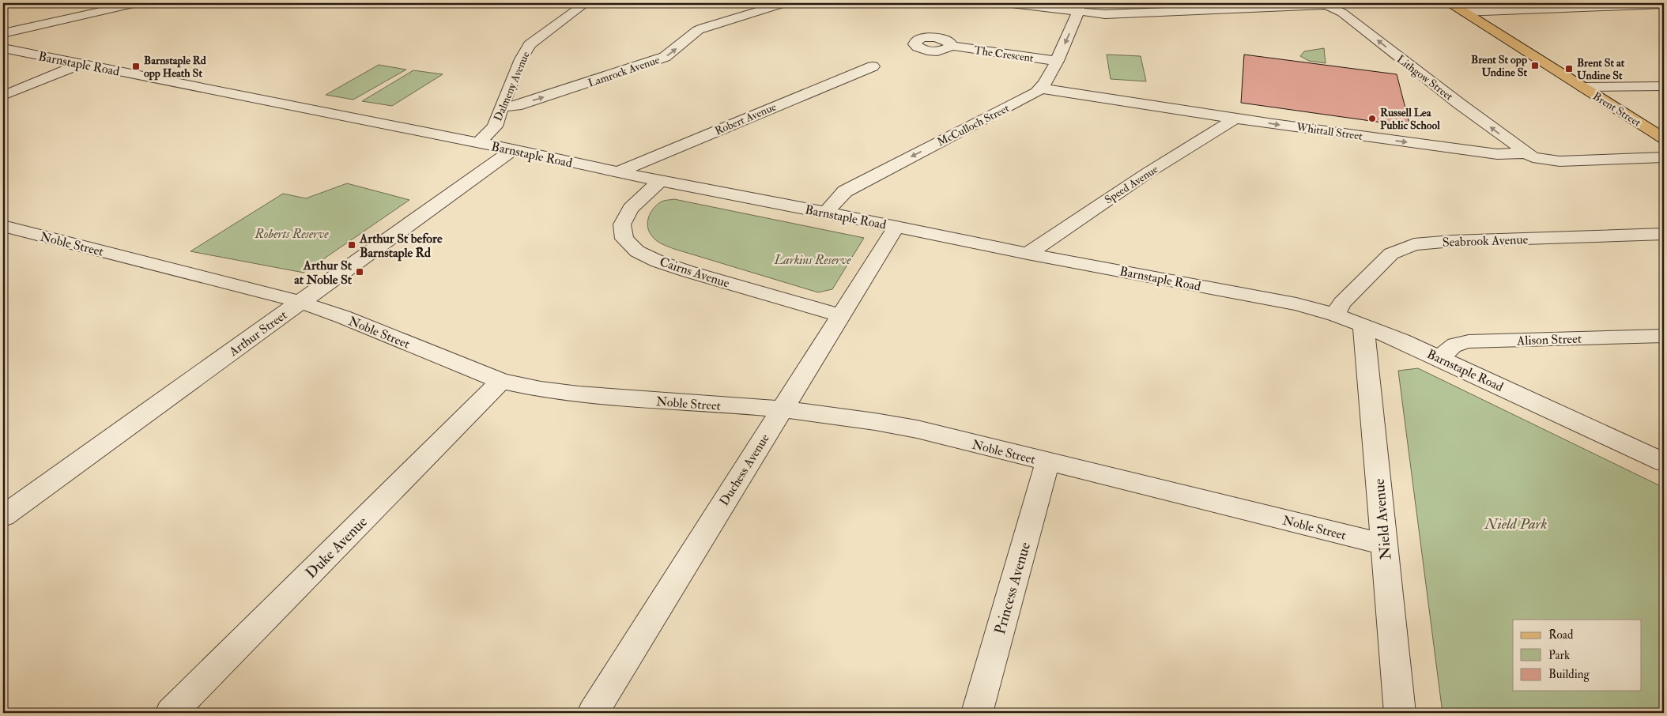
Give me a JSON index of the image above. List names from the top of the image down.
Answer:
{
  "streets": {
    "main road": ["Brent Street"],
    "street": [
      "The Crescent",
      "Barnstaple Road",
      "Lamrock Avenue",
      "Lithgow Street",
      "Dalmeny Avenue",
      "Robert Avenue",
      "McCulloch Street",
      "Whittall Street",
      "Speed Avenue",
      "Seabrook Avenue",
      "Noble Street",
      "Cairns Avenue",
      "Arthur Street",
      "Alison Street",
      "Duchess Avenue",
      "Nield Avenue",
      "Duke Avenue",
      "Princess Avenue"
    ]
  },
  "crossings": [
    ["The Crescent", "McCulloch Street"],
    ["Barnstaple Road", "Dalmeny Avenue"],
    ["Barnstaple Road", "Robert Avenue"],
    ["Barnstaple Road", "McCulloch Street"],
    ["Barnstaple Road", "Speed Avenue"],
    ["Barnstaple Road", "Seabrook Avenue"],
    ["Barnstaple Road", "Cairns Avenue"],
    ["Barnstaple Road", "Arthur Street"],
    ["Barnstaple Road", "Alison Street"],
    ["Barnstaple Road", "Duchess Avenue"],
    ["Barnstaple Road", "Nield Avenue"],
    ["Lamrock Avenue", "Dalmeny Avenue"],
    ["Lithgow Street", "Whittall Street"],
    ["McCulloch Street", "Whittall Street"],
    ["Whittall Street", "Speed Avenue"],
    ["Noble Street", "Arthur Street"],
    ["Noble Street", "Duchess Avenue"],
    ["Noble Street", "Nield Avenue"],
    ["Noble Street", "Duke Avenue"],
    ["Noble Street", "Princess Avenue"],
    ["Cairns Avenue", "Duchess Avenue"]
  ],
  "one_way": ["Lamrock Avenue", "Lithgow Street", "McCulloch Street"],
  "parks": ["Roberts Reserve", "Larkins Reserve", "Nield Park"],
  "places": {
    "transit": [
      "Brent St opp Undine St",
      "Barnstaple Rd opp Heath St",
      "Brent St at Undine St",
      "Arthur St before Barnstaple Rd",
      "Arthur St at Noble St"
    ],
    "other": ["Russell Lea Public School"]
  },
  "legend": ["Road", "Park", "Building"]
}
